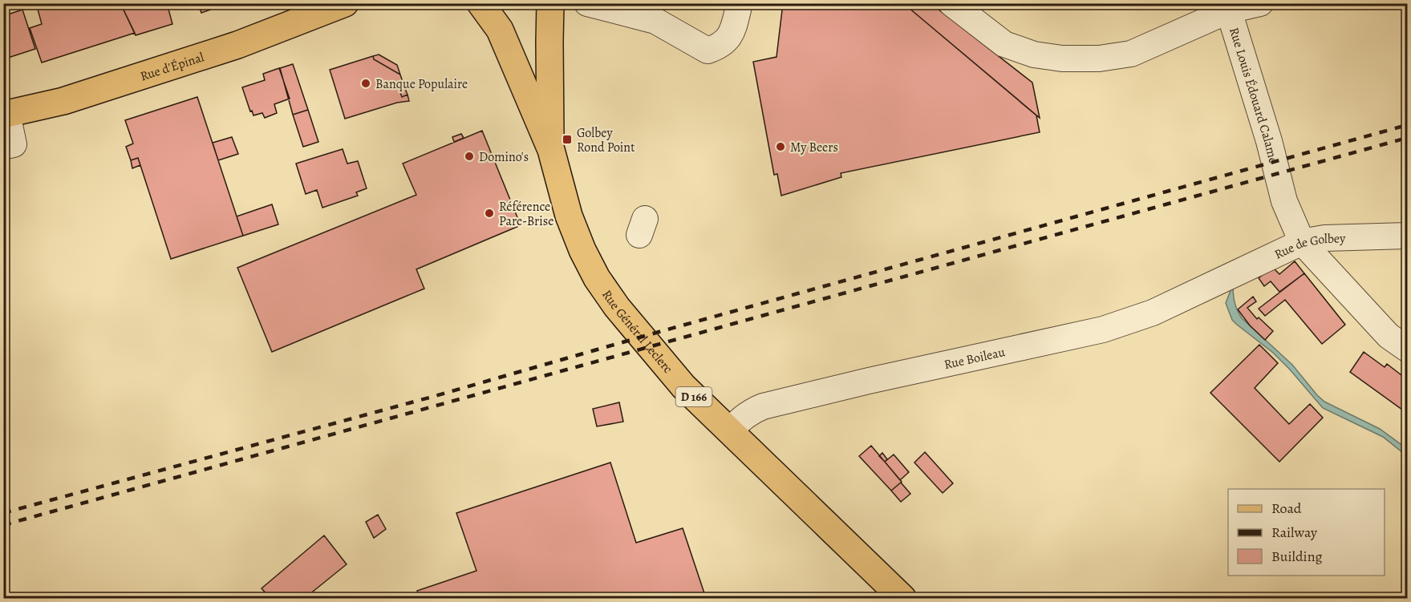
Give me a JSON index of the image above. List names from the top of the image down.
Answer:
{
  "streets": {
    "main road": ["Rue d'Épinal", "Rue Général Leclerc", "D 166"],
    "street": ["Rue Louis Édouard Calame", "Rue de Golbey", "Rue Boileau"]
  },
  "crossings": [
    ["Rue Louis Édouard Calame", "Rue de Golbey"],
    ["Rue de Golbey", "Rue Boileau"],
    ["Rue Général Leclerc", "Rue Boileau"]
  ],
  "places": {
    "other": [
      "Banque Populaire",
      "My Beers",
      "Domino's",
      "Référence Pare-Brise"
    ],
    "transit": ["Golbey Rond Point"]
  },
  "legend": ["Road", "Railway", "Building"]
}
